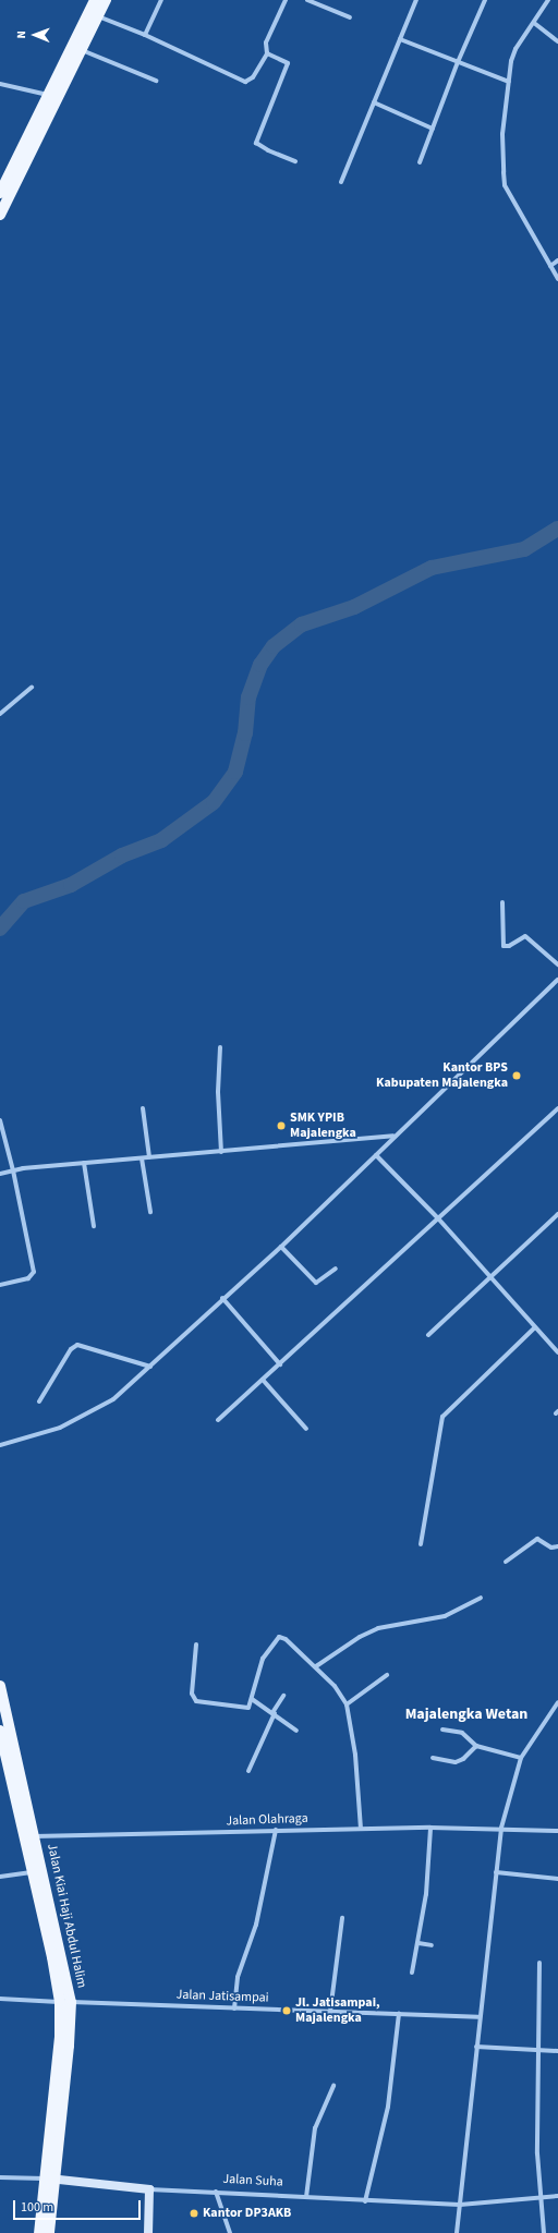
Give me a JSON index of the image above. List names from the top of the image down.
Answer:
{
  "streets": {
    "main road": ["Jalan Kiai Haji Abdul Halim", "Jalan Suha"],
    "street": ["Jalan Olahraga", "Jalan Jatisampai"]
  },
  "crossings": [
    ["Jalan Olahraga", "Jalan Kiai Haji Abdul Halim"],
    ["Jalan Kiai Haji Abdul Halim", "Jalan Jatisampai"],
    ["Jalan Kiai Haji Abdul Halim", "Jalan Suha"]
  ],
  "districts": ["Majalengka Wetan"],
  "places": [
    "Kantor BPS Kabupaten Majalengka",
    "SMK YPIB Majalengka",
    "Jl. Jatisampai, Majalengka",
    "Kantor DP3AKB"
  ],
  "scale_bar": "100 m",
  "north": "left"
}
